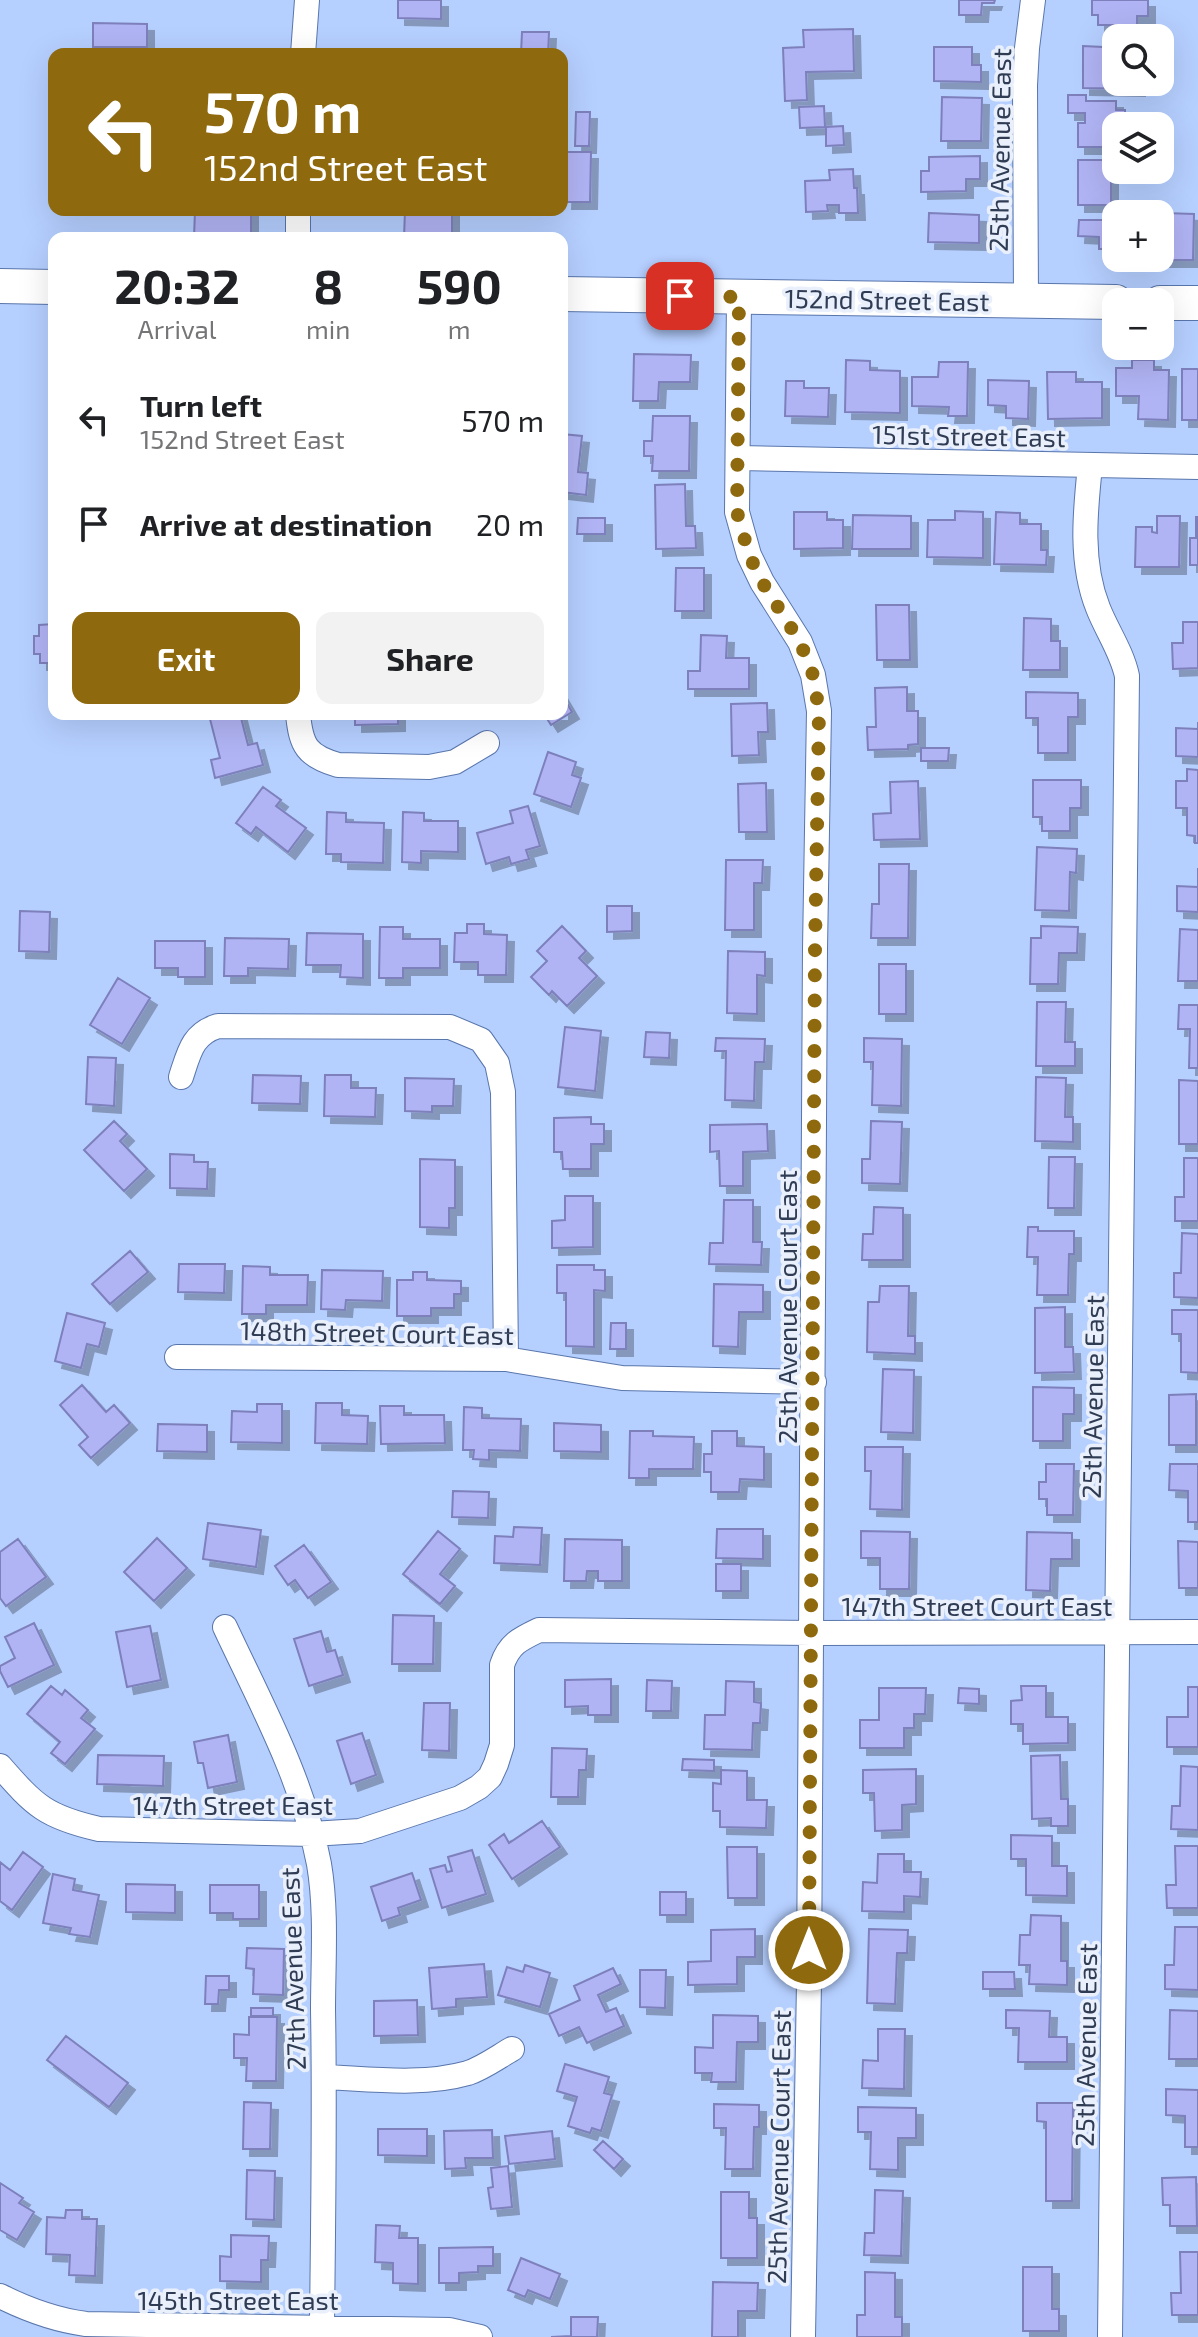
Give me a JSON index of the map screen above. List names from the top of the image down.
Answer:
{
  "streets": {
    "main road": ["152nd Street East"],
    "street": [
      "25th Avenue East",
      "151st Street East",
      "25th Avenue Court East",
      "148th Street Court East",
      "147th Street Court East",
      "147th Street East",
      "27th Avenue East",
      "145th Street East"
    ]
  },
  "crossings": [
    ["25th Avenue East", "152nd Street East"],
    ["25th Avenue East", "151st Street East"],
    ["25th Avenue East", "147th Street Court East"],
    ["152nd Street East", "25th Avenue Court East"],
    ["151st Street East", "25th Avenue Court East"],
    ["25th Avenue Court East", "148th Street Court East"],
    ["25th Avenue Court East", "147th Street Court East"],
    ["147th Street Court East", "147th Street East"],
    ["147th Street East", "27th Avenue East"],
    ["27th Avenue East", "145th Street East"]
  ],
  "page": {
    "map_buttons": ["+", "−"],
    "turn": ["570 m", "152nd Street East"],
    "eta": [
      "20:32",
      "Arrival",
      "8",
      "min",
      "590",
      "m"
    ],
    "list": [
      {
        "name": "Turn left",
        "note": "152nd Street East",
        "value": "570 m"
      },
      {
        "name": "Arrive at destination",
        "value": "20 m"
      }
    ],
    "buttons": ["Exit", "Share"]
  }
}
